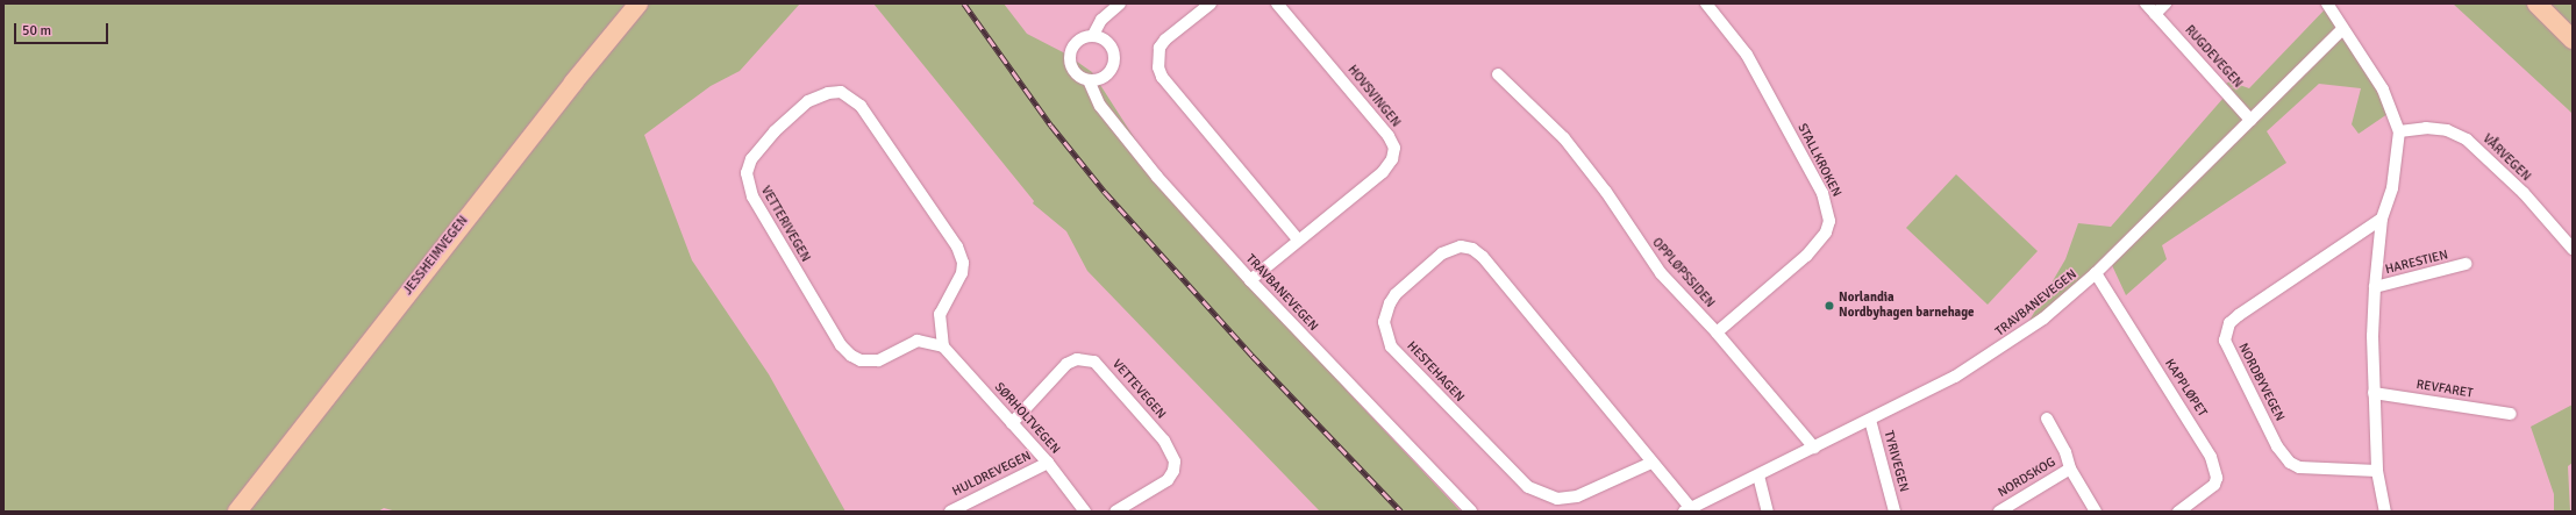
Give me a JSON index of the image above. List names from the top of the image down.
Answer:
{
  "streets": {
    "main road": ["JESSHEIMVEGEN"],
    "street": [
      "RUGDEVEGEN",
      "HOVSVINGEN",
      "VÅRVEGEN",
      "STALLKROKEN",
      "VETTERIVEGEN",
      "HARESTIEN",
      "OPPLØPSSIDEN",
      "TRAVBANEVEGEN",
      "HESTEHAGEN",
      "NORDBYVEGEN",
      "KAPPLØPET",
      "VETTEVEGEN",
      "REVFARET",
      "SØRHOLTVEGEN",
      "TYRIVEGEN",
      "HULDREVEGEN",
      "NORDSKOG"
    ]
  },
  "crossings": [
    ["RUGDEVEGEN", "TRAVBANEVEGEN"],
    ["HOVSVINGEN", "TRAVBANEVEGEN"],
    ["STALLKROKEN", "OPPLØPSSIDEN"],
    ["VETTERIVEGEN", "SØRHOLTVEGEN"],
    ["OPPLØPSSIDEN", "TRAVBANEVEGEN"],
    ["TRAVBANEVEGEN", "HESTEHAGEN"],
    ["TRAVBANEVEGEN", "KAPPLØPET"],
    ["TRAVBANEVEGEN", "TYRIVEGEN"],
    ["VETTEVEGEN", "SØRHOLTVEGEN"],
    ["SØRHOLTVEGEN", "HULDREVEGEN"]
  ],
  "places": ["Norlandia Nordbyhagen barnehage"],
  "scale_bar": "50 m"
}
